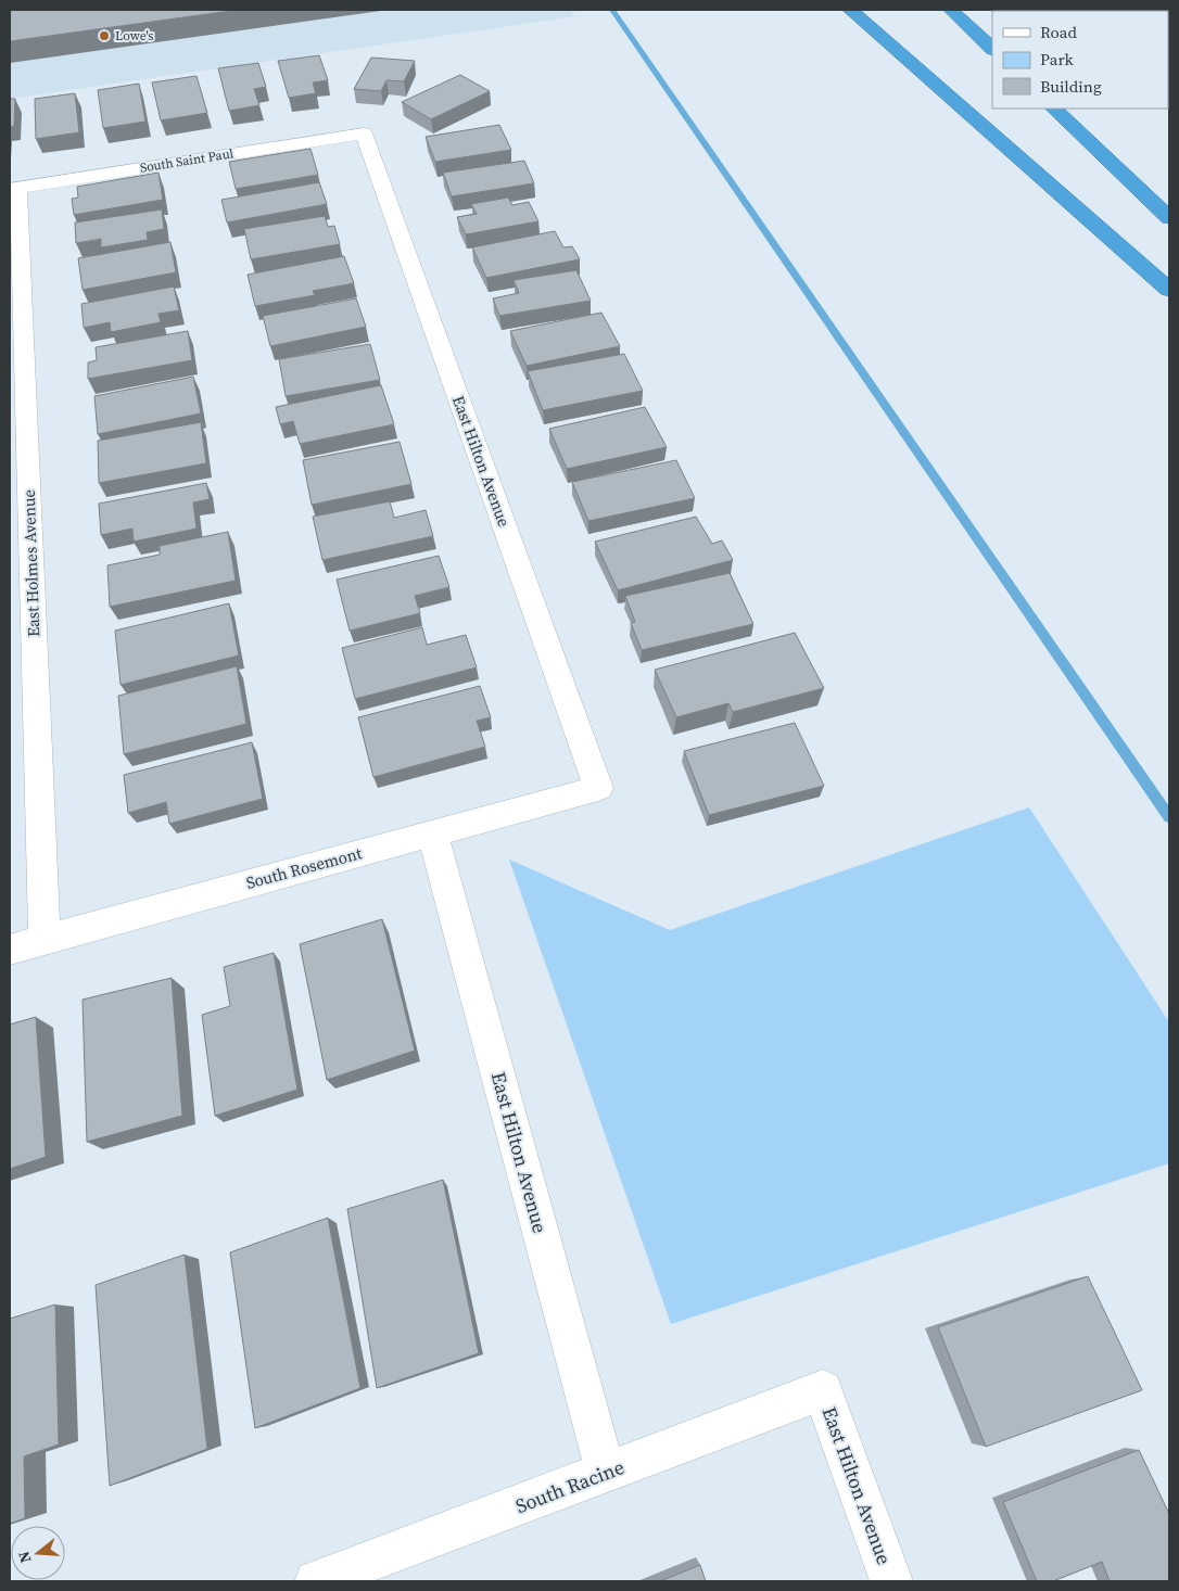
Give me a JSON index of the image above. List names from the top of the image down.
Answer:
{
  "streets": {
    "street": [
      "South Saint Paul",
      "East Hilton Avenue",
      "East Holmes Avenue",
      "South Rosemont",
      "South Racine"
    ]
  },
  "crossings": [
    ["South Saint Paul", "East Hilton Avenue"],
    ["South Saint Paul", "East Holmes Avenue"],
    ["East Hilton Avenue", "South Rosemont"],
    ["East Hilton Avenue", "South Racine"],
    ["East Holmes Avenue", "South Rosemont"]
  ],
  "places": ["Lowe's"],
  "legend": ["Road", "Park", "Building"],
  "north": "left"
}
